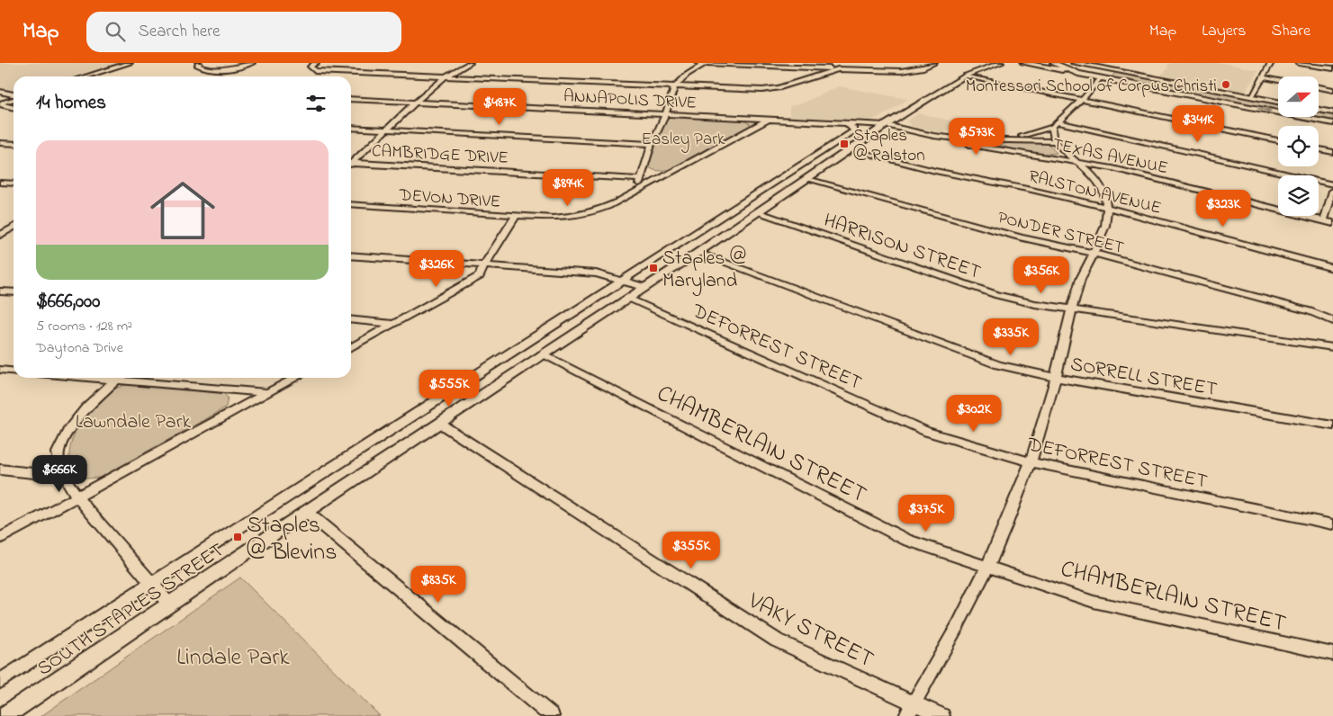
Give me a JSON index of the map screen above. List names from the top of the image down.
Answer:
{
  "streets": {
    "main road": ["SOUTH STAPLES STREET"],
    "street": [
      "ANNAPOLIS DRIVE",
      "CAMBRIDGE DRIVE",
      "TEXAS AVENUE",
      "RALSTON AVENUE",
      "DEVON DRIVE",
      "PONDER STREET",
      "HARRISON STREET",
      "DEFORREST STREET",
      "SORRELL STREET",
      "CHAMBERLAIN STREET",
      "VAKY STREET"
    ]
  },
  "crossings": [
    ["ANNAPOLIS DRIVE", "TEXAS AVENUE"],
    ["ANNAPOLIS DRIVE", "DEVON DRIVE"],
    ["ANNAPOLIS DRIVE", "SOUTH STAPLES STREET"],
    ["TEXAS AVENUE", "SOUTH STAPLES STREET"],
    ["RALSTON AVENUE", "SOUTH STAPLES STREET"],
    ["PONDER STREET", "SOUTH STAPLES STREET"],
    ["HARRISON STREET", "SOUTH STAPLES STREET"],
    ["DEFORREST STREET", "SOUTH STAPLES STREET"],
    ["SORRELL STREET", "SOUTH STAPLES STREET"],
    ["CHAMBERLAIN STREET", "SOUTH STAPLES STREET"],
    ["SOUTH STAPLES STREET", "VAKY STREET"]
  ],
  "parks": ["Easley Park", "Lawndale Park", "Lindale Park"],
  "places": {
    "other": ["Montessori School of Corpus Christi"],
    "transit": ["Staples @ Ralston", "Staples @ Maryland", "Staples @ Blevins"]
  },
  "north": "right",
  "page": {
    "header": "Map",
    "search": "Search here",
    "nav": ["Map", "Layers", "Share"],
    "heading": "14 homes",
    "price": [
      "$487K",
      "$341K",
      "$573K",
      "$894K",
      "$323K",
      "$326K",
      "$356K",
      "$335K",
      "$555K",
      "$302K",
      "$666K",
      "$375K",
      "$355K",
      "$835K"
    ],
    "list": [
      {
        "name": "$666,000",
        "note": "5 rooms · 128 m² · Daytona Drive"
      }
    ]
  }
}
